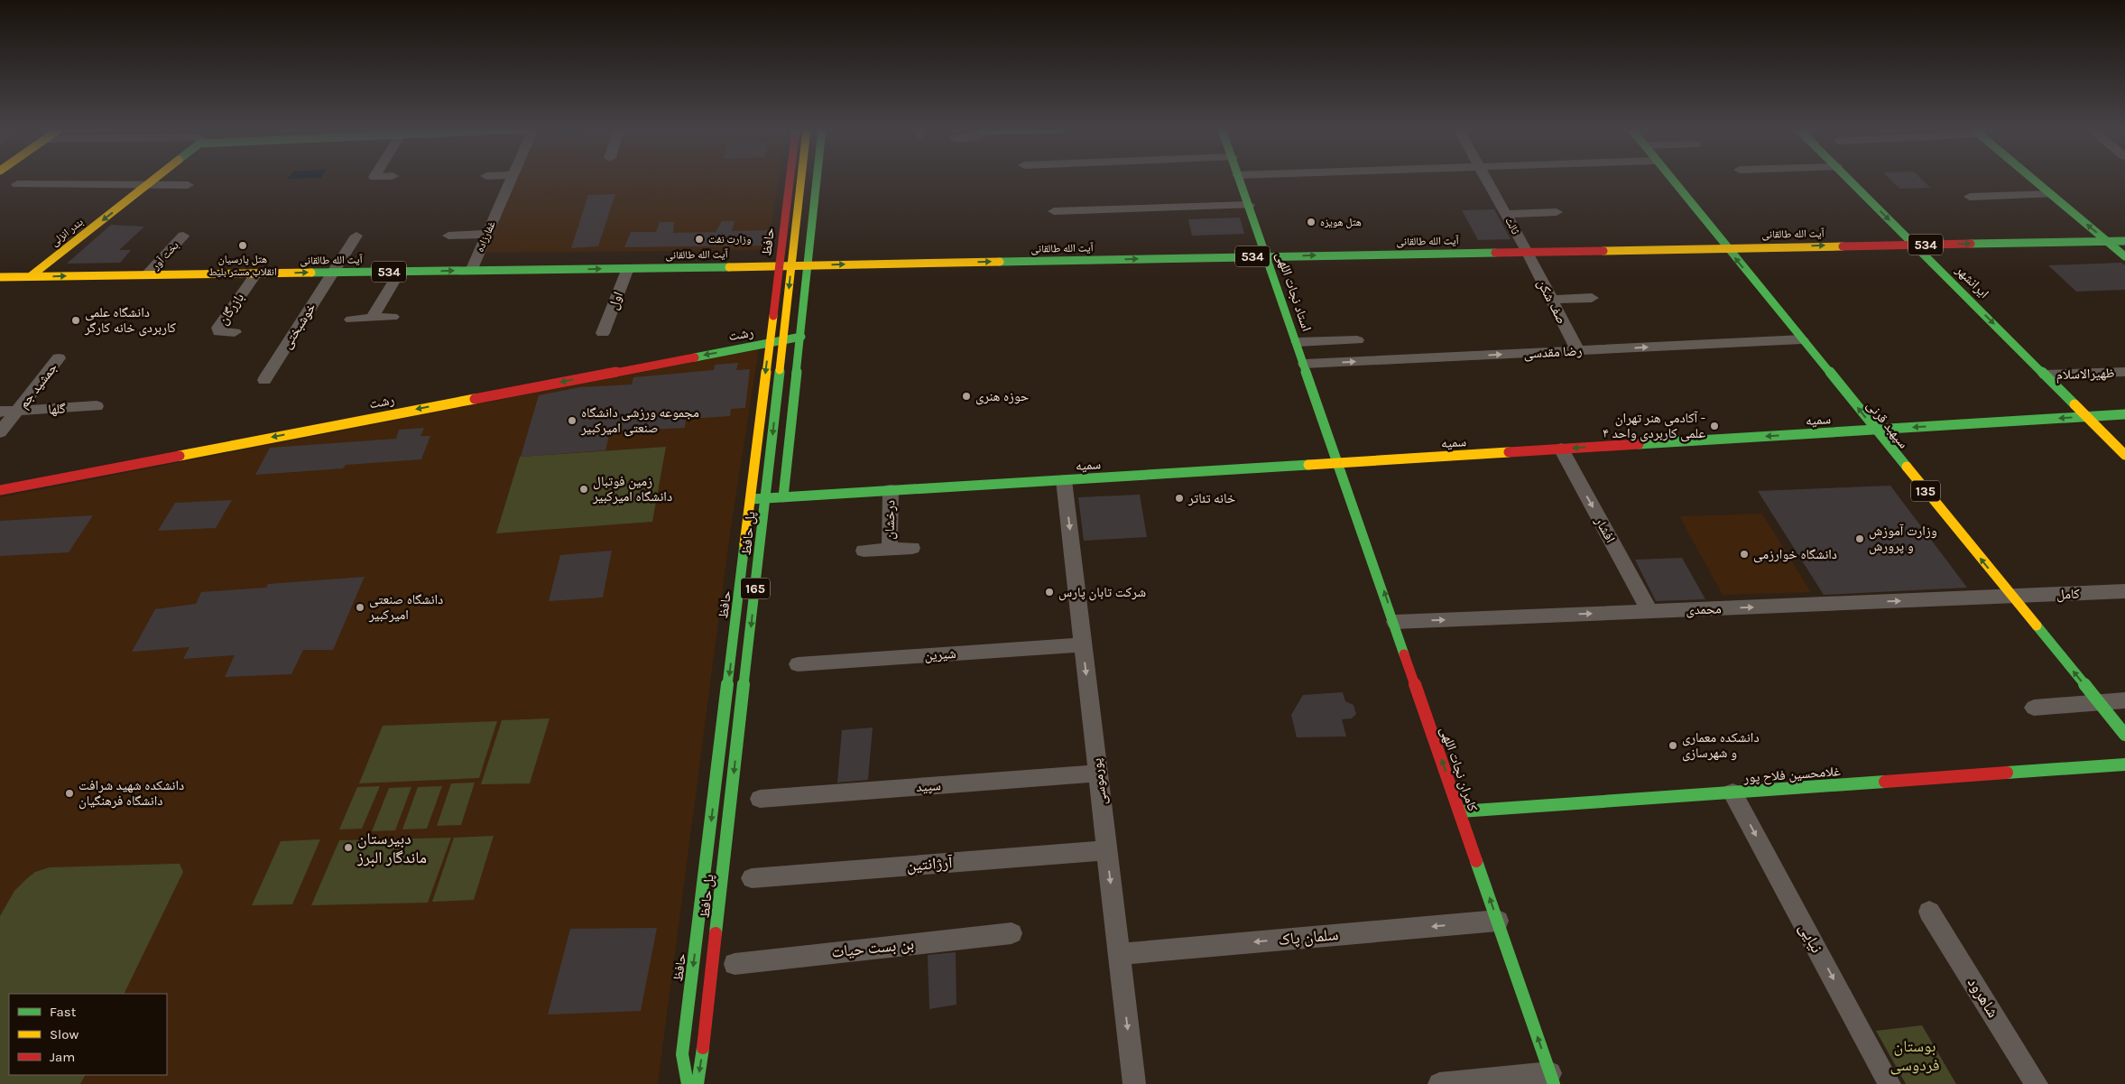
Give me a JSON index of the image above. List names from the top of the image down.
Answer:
{
  "streets": {
    "main road": [
      "بندر انزلی",
      "آیت الله طالقانی",
      "حافظ",
      "534",
      "ایرانشهر",
      "استاد نجات اللهی",
      "رشت",
      "سمیه",
      "سپهبد قرنی",
      "135",
      "پل حافظ",
      "165",
      "کامران نجات اللهی",
      "غلامحسین فلاح‌ پور"
    ],
    "street": [
      "ثالث",
      "غفارزاده",
      "بخت آور",
      "اول",
      "صف شکن",
      "بازرگان",
      "خوشبختی",
      "رضا مقدسی",
      "ظهیرالاسلام",
      "جمشید جم",
      "گلها",
      "درخشان",
      "افشار",
      "کامل",
      "محمدی",
      "شیرین",
      "پورموسی",
      "سپید",
      "آرژانتین",
      "سلمان پاک",
      "نیایی",
      "بن بست حیات",
      "شاهرود"
    ]
  },
  "crossings": [
    ["ثالث", "آیت الله طالقانی"],
    ["ثالث", "صف شکن"],
    ["بندر انزلی", "آیت الله طالقانی"],
    ["آیت الله طالقانی", "غفارزاده"],
    ["آیت الله طالقانی", "حافظ"],
    ["آیت الله طالقانی", "بخت آور"],
    ["آیت الله طالقانی", "ایرانشهر"],
    ["آیت الله طالقانی", "استاد نجات اللهی"],
    ["آیت الله طالقانی", "اول"],
    ["آیت الله طالقانی", "صف شکن"],
    ["آیت الله طالقانی", "بازرگان"],
    ["آیت الله طالقانی", "خوشبختی"],
    ["آیت الله طالقانی", "سپهبد قرنی"],
    ["حافظ", "رشت"],
    ["حافظ", "سمیه"],
    ["ایرانشهر", "ظهیرالاسلام"],
    ["ایرانشهر", "سمیه"],
    ["استاد نجات اللهی", "رضا مقدسی"],
    ["استاد نجات اللهی", "سمیه"],
    ["استاد نجات اللهی", "کامران نجات اللهی"],
    ["صف شکن", "رضا مقدسی"],
    ["رضا مقدسی", "سپهبد قرنی"],
    ["جمشید جم", "گلها"],
    ["سمیه", "سپهبد قرنی"],
    ["سمیه", "درخشان"],
    ["سمیه", "افشار"],
    ["سمیه", "کامران نجات اللهی"],
    ["سمیه", "پورموسی"],
    ["سپهبد قرنی", "کامل"],
    ["سپهبد قرنی", "محمدی"],
    ["افشار", "محمدی"],
    ["کامل", "محمدی"],
    ["محمدی", "کامران نجات اللهی"],
    ["شیرین", "پورموسی"],
    ["کامران نجات اللهی", "غلامحسین فلاح‌ پور"],
    ["کامران نجات اللهی", "سلمان پاک"],
    ["غلامحسین فلاح‌ پور", "نیایی"],
    ["پورموسی", "سپید"],
    ["پورموسی", "آرژانتین"],
    ["پورموسی", "سلمان پاک"]
  ],
  "one_way": [
    "بندر انزلی",
    "آیت الله طالقانی",
    "حافظ",
    "ایرانشهر",
    "رشت",
    "رضا مقدسی",
    "سمیه",
    "سپهبد قرنی",
    "افشار",
    "محمدی",
    "کامران نجات اللهی",
    "پورموسی",
    "سلمان پاک",
    "نیایی"
  ],
  "parks": ["بوستان فردوسی"],
  "places": [
    "هتل هویزه",
    "وزارت نفت",
    "هتل پارسیان انقلاب مستر بلیط",
    "دانشگاه علمی کاربردی خانه کارگر",
    "حوزه هنری",
    "مجموعه ورزشی دانشگاه صنعتی امیرکبیر",
    "آکادمی هنر تهران - علمی کاربردی واحد ۴",
    "زمین فوتبال دانشگاه امیرکبیر",
    "خانه تئاتر",
    "وزارت آموزش و پرورش",
    "دانشگاه خوارزمی",
    "شرکت تابان پارس",
    "دانشگاه صنعتی امیرکبیر",
    "دانشکده معماری و شهرسازی",
    "دانشکده شهید شرافت دانشگاه فرهنگیان",
    "دبیرستان ماندگار البرز"
  ],
  "legend": ["Fast", "Slow", "Jam"]
}
